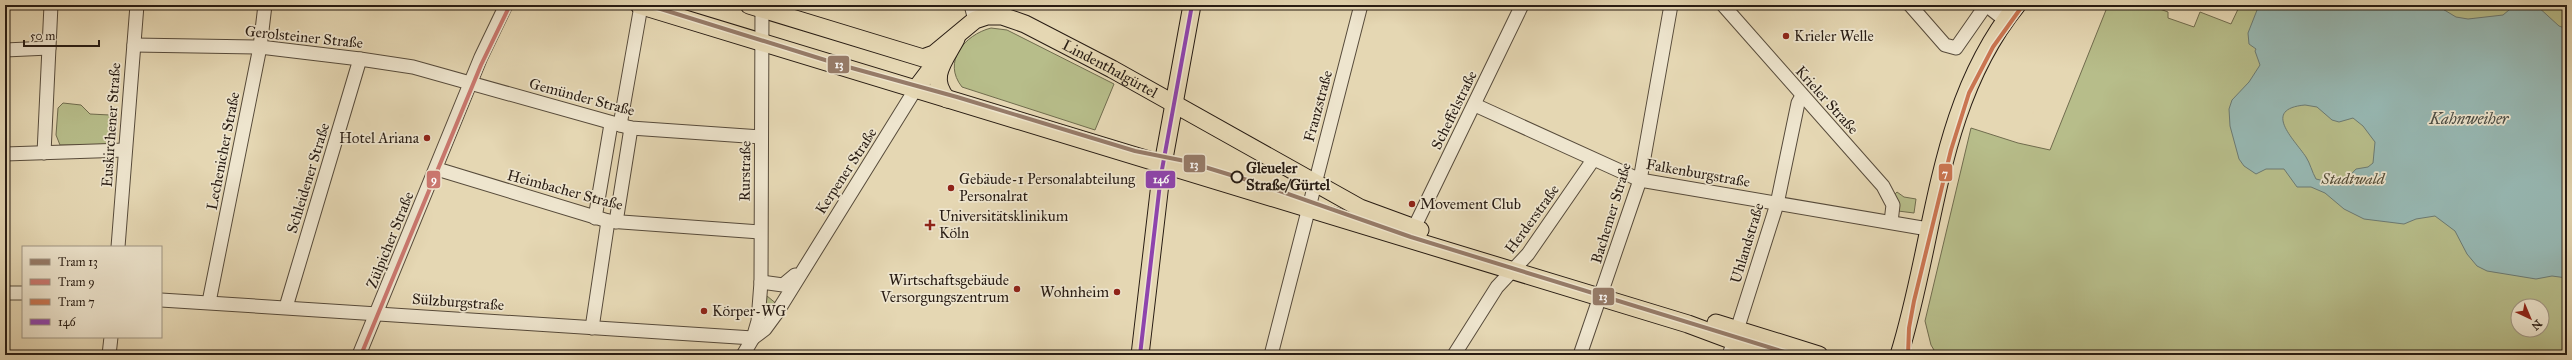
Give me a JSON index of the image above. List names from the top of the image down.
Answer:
{
  "streets": {
    "main road": ["Lindenthalgürtel"],
    "street": [
      "Gerolsteiner Straße",
      "Gemünder Straße",
      "Krieler Straße",
      "Franzstraße",
      "Scheffelstraße",
      "Euskirchener Straße",
      "Lechenicher Straße",
      "Rurstraße",
      "Kerpener Straße",
      "Falkenburgstraße",
      "Schleidener Straße",
      "Heimbacher Straße",
      "Bachemer Straße",
      "Herderstraße",
      "Zülpicher Straße",
      "Uhlandstraße",
      "Sülzburgstraße"
    ]
  },
  "crossings": [
    ["Gerolsteiner Straße", "Gemünder Straße"],
    ["Gerolsteiner Straße", "Euskirchener Straße"],
    ["Gerolsteiner Straße", "Lechenicher Straße"],
    ["Gerolsteiner Straße", "Schleidener Straße"],
    ["Gerolsteiner Straße", "Zülpicher Straße"],
    ["Lindenthalgürtel", "Franzstraße"],
    ["Lindenthalgürtel", "Scheffelstraße"],
    ["Lindenthalgürtel", "Rurstraße"],
    ["Lindenthalgürtel", "Kerpener Straße"],
    ["Lindenthalgürtel", "Bachemer Straße"],
    ["Lindenthalgürtel", "Herderstraße"],
    ["Lindenthalgürtel", "Uhlandstraße"],
    ["Gemünder Straße", "Rurstraße"],
    ["Gemünder Straße", "Zülpicher Straße"],
    ["Krieler Straße", "Falkenburgstraße"],
    ["Krieler Straße", "Uhlandstraße"],
    ["Scheffelstraße", "Falkenburgstraße"],
    ["Lechenicher Straße", "Sülzburgstraße"],
    ["Rurstraße", "Kerpener Straße"],
    ["Rurstraße", "Heimbacher Straße"],
    ["Rurstraße", "Sülzburgstraße"],
    ["Kerpener Straße", "Sülzburgstraße"],
    ["Falkenburgstraße", "Bachemer Straße"],
    ["Falkenburgstraße", "Herderstraße"],
    ["Falkenburgstraße", "Uhlandstraße"],
    ["Schleidener Straße", "Sülzburgstraße"],
    ["Heimbacher Straße", "Zülpicher Straße"],
    ["Zülpicher Straße", "Sülzburgstraße"]
  ],
  "water": ["Kahnweiher"],
  "parks": ["Stadtwald"],
  "places": {
    "other": [
      "Krieler Welle",
      "Hotel Ariana",
      "Gleueler Straße/Gürtel",
      "Gebäude-1 Personalabteilung Personalrat",
      "Movement Club",
      "Wirtschaftsgebäude Versorgungszentrum",
      "Wohnheim",
      "Körper-WG"
    ],
    "health": ["Universitätsklinikum Köln"]
  },
  "lines": [
    "tram line 13",
    "tram line 9",
    "tram line 7",
    "transit line 146"
  ],
  "legend": [
    "Tram 13",
    "Tram 9",
    "Tram 7",
    "146"
  ],
  "scale_bar": "50 m",
  "north": "bottom right"
}
